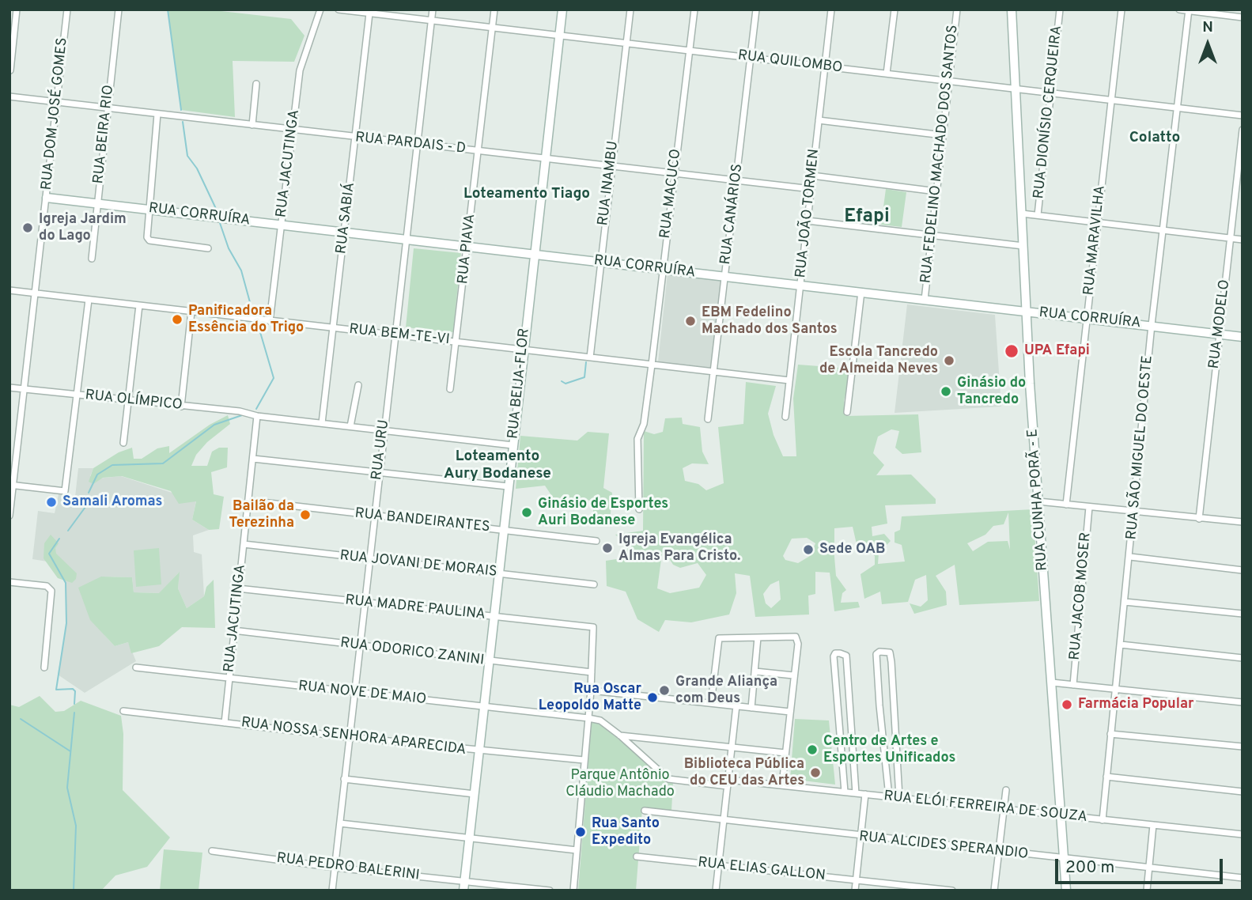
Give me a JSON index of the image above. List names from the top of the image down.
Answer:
{
  "streets": {
    "street": [
      "RUA QUILOMBO",
      "RUA DIONÍSIO CERQUEIRA",
      "RUA DOM JOSÉ GOMES",
      "RUA BEIRA RIO",
      "RUA PARDAIS - D",
      "RUA FEDELINO MACHADO DOS SANTOS",
      "RUA JACUTINGA",
      "RUA INAMBU",
      "RUA MACUCO",
      "RUA JOÃO TORMEN",
      "RUA CANÁRIOS",
      "RUA CORRUÍRA",
      "RUA SABIÁ",
      "RUA MARAVILHA",
      "RUA PIAVA",
      "RUA MODELO",
      "RUA BEM-TE-VI",
      "RUA BEIJA-FLOR",
      "RUA OLÍMPICO",
      "RUA SÃO MIGUEL DO OESTE",
      "RUA URU",
      "RUA CUNHA PORÃ - E",
      "RUA BANDEIRANTES",
      "RUA JOVANI DE MORAIS",
      "RUA JACOB MOSER",
      "RUA MADRE PAULINA",
      "RUA ODORICO ZANINI",
      "RUA NOVE DE MAIO",
      "RUA NOSSA SENHORA APARECIDA",
      "RUA ELÓI FERREIRA DE SOUZA",
      "RUA ALCIDES SPERANDIO",
      "RUA PEDRO BALERINI",
      "RUA ELIAS GALLON"
    ]
  },
  "crossings": [
    ["RUA QUILOMBO", "RUA DIONÍSIO CERQUEIRA"],
    ["RUA QUILOMBO", "RUA FEDELINO MACHADO DOS SANTOS"],
    ["RUA QUILOMBO", "RUA INAMBU"],
    ["RUA QUILOMBO", "RUA MACUCO"],
    ["RUA QUILOMBO", "RUA JOÃO TORMEN"],
    ["RUA QUILOMBO", "RUA CANÁRIOS"],
    ["RUA QUILOMBO", "RUA SABIÁ"],
    ["RUA QUILOMBO", "RUA MARAVILHA"],
    ["RUA QUILOMBO", "RUA PIAVA"],
    ["RUA QUILOMBO", "RUA BEIJA-FLOR"],
    ["RUA QUILOMBO", "RUA SÃO MIGUEL DO OESTE"],
    ["RUA QUILOMBO", "RUA URU"],
    ["RUA QUILOMBO", "RUA CUNHA PORÃ - E"],
    ["RUA DOM JOSÉ GOMES", "RUA PARDAIS - D"],
    ["RUA DOM JOSÉ GOMES", "RUA CORRUÍRA"],
    ["RUA DOM JOSÉ GOMES", "RUA BEM-TE-VI"],
    ["RUA DOM JOSÉ GOMES", "RUA OLÍMPICO"],
    ["RUA BEIRA RIO", "RUA PARDAIS - D"],
    ["RUA BEIRA RIO", "RUA CORRUÍRA"],
    ["RUA PARDAIS - D", "RUA JACUTINGA"],
    ["RUA PARDAIS - D", "RUA INAMBU"],
    ["RUA PARDAIS - D", "RUA MACUCO"],
    ["RUA PARDAIS - D", "RUA JOÃO TORMEN"],
    ["RUA PARDAIS - D", "RUA CANÁRIOS"],
    ["RUA PARDAIS - D", "RUA SABIÁ"],
    ["RUA PARDAIS - D", "RUA PIAVA"],
    ["RUA PARDAIS - D", "RUA BEIJA-FLOR"],
    ["RUA PARDAIS - D", "RUA URU"],
    ["RUA FEDELINO MACHADO DOS SANTOS", "RUA CORRUÍRA"],
    ["RUA JACUTINGA", "RUA CORRUÍRA"],
    ["RUA JACUTINGA", "RUA BEM-TE-VI"],
    ["RUA JACUTINGA", "RUA OLÍMPICO"],
    ["RUA JACUTINGA", "RUA BANDEIRANTES"],
    ["RUA JACUTINGA", "RUA JOVANI DE MORAIS"],
    ["RUA JACUTINGA", "RUA MADRE PAULINA"],
    ["RUA JACUTINGA", "RUA ODORICO ZANINI"],
    ["RUA JACUTINGA", "RUA NOVE DE MAIO"],
    ["RUA JACUTINGA", "RUA NOSSA SENHORA APARECIDA"],
    ["RUA INAMBU", "RUA CORRUÍRA"],
    ["RUA INAMBU", "RUA BEM-TE-VI"],
    ["RUA MACUCO", "RUA CORRUÍRA"],
    ["RUA MACUCO", "RUA BEM-TE-VI"],
    ["RUA JOÃO TORMEN", "RUA CORRUÍRA"],
    ["RUA JOÃO TORMEN", "RUA BEM-TE-VI"],
    ["RUA CANÁRIOS", "RUA CORRUÍRA"],
    ["RUA CANÁRIOS", "RUA BEM-TE-VI"],
    ["RUA CORRUÍRA", "RUA SABIÁ"],
    ["RUA CORRUÍRA", "RUA MARAVILHA"],
    ["RUA CORRUÍRA", "RUA PIAVA"],
    ["RUA CORRUÍRA", "RUA MODELO"],
    ["RUA CORRUÍRA", "RUA BEIJA-FLOR"],
    ["RUA CORRUÍRA", "RUA SÃO MIGUEL DO OESTE"],
    ["RUA CORRUÍRA", "RUA URU"],
    ["RUA CORRUÍRA", "RUA CUNHA PORÃ - E"],
    ["RUA SABIÁ", "RUA BEM-TE-VI"],
    ["RUA SABIÁ", "RUA OLÍMPICO"],
    ["RUA PIAVA", "RUA BEM-TE-VI"],
    ["RUA BEM-TE-VI", "RUA BEIJA-FLOR"],
    ["RUA BEM-TE-VI", "RUA URU"],
    ["RUA BEIJA-FLOR", "RUA OLÍMPICO"],
    ["RUA BEIJA-FLOR", "RUA BANDEIRANTES"],
    ["RUA BEIJA-FLOR", "RUA JOVANI DE MORAIS"],
    ["RUA BEIJA-FLOR", "RUA MADRE PAULINA"],
    ["RUA BEIJA-FLOR", "RUA ODORICO ZANINI"],
    ["RUA BEIJA-FLOR", "RUA NOVE DE MAIO"],
    ["RUA BEIJA-FLOR", "RUA NOSSA SENHORA APARECIDA"],
    ["RUA BEIJA-FLOR", "RUA PEDRO BALERINI"],
    ["RUA OLÍMPICO", "RUA URU"],
    ["RUA SÃO MIGUEL DO OESTE", "RUA ELÓI FERREIRA DE SOUZA"],
    ["RUA URU", "RUA BANDEIRANTES"],
    ["RUA URU", "RUA JOVANI DE MORAIS"],
    ["RUA URU", "RUA MADRE PAULINA"],
    ["RUA URU", "RUA ODORICO ZANINI"],
    ["RUA URU", "RUA NOVE DE MAIO"],
    ["RUA URU", "RUA NOSSA SENHORA APARECIDA"],
    ["RUA URU", "RUA PEDRO BALERINI"],
    ["RUA CUNHA PORÃ - E", "RUA ELÓI FERREIRA DE SOUZA"],
    ["RUA CUNHA PORÃ - E", "RUA ALCIDES SPERANDIO"],
    ["RUA MADRE PAULINA", "RUA ODORICO ZANINI"],
    ["RUA NOVE DE MAIO", "RUA ELÓI FERREIRA DE SOUZA"]
  ],
  "districts": [
    "Colatto",
    "Loteamento Tiago",
    "Efapi",
    "Loteamento Aury Bodanese"
  ],
  "parks": ["Parque Antônio Cláudio Machado"],
  "places": [
    "Igreja Jardim do Lago",
    "Panificadora Essência do Trigo",
    "EBM Fedelino Machado dos Santos",
    "UPA Efapi",
    "Escola Tancredo de Almeida Neves",
    "Ginásio do Tancredo",
    "Samali Aromas",
    "Ginásio de Esportes Auri Bodanese",
    "Bailão da Terezinha",
    "Igreja Evangélica Almas Para Cristo.",
    "Sede OAB",
    "Grande Aliança com Deus",
    "Rua Oscar Leopoldo Matte",
    "Farmácia Popular",
    "Centro de Artes e Esportes Unificados",
    "Biblioteca Pública do CEU das Artes",
    "Rua Santo Expedito"
  ],
  "scale_bar": "200 m",
  "north": "top"
}
